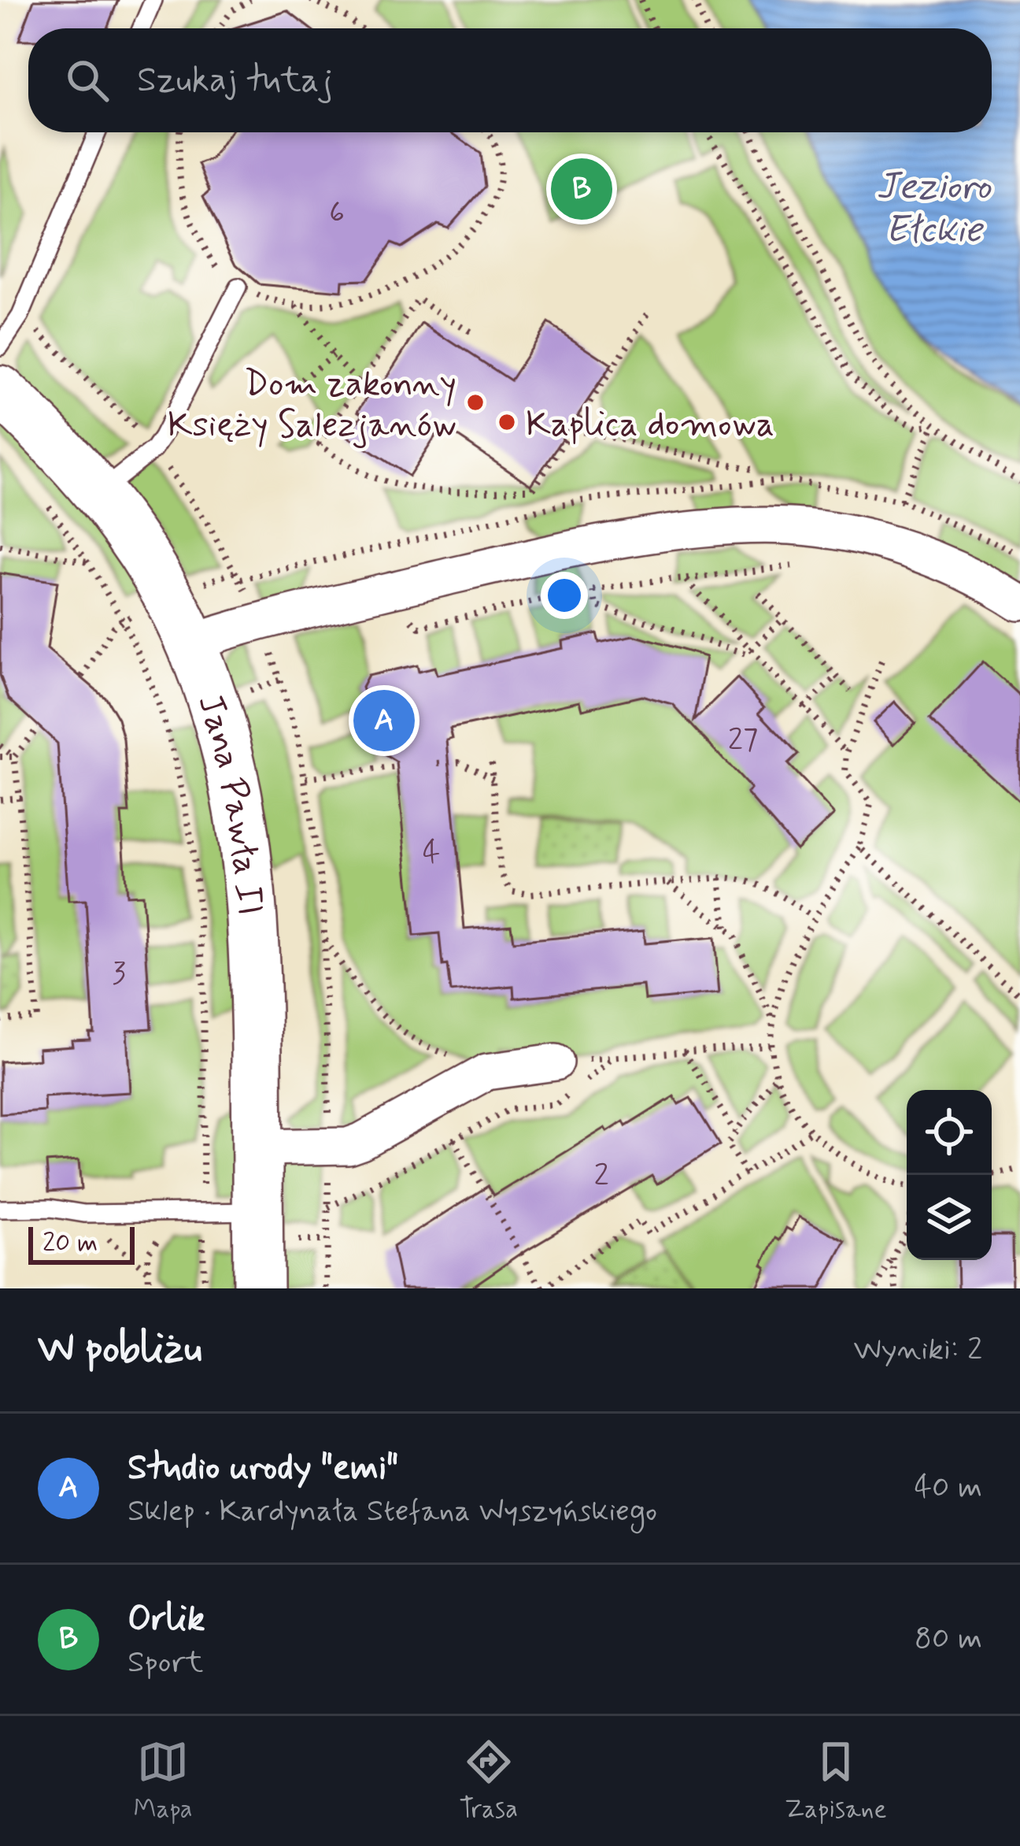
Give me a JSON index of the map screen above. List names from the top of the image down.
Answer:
{
  "streets": {
    "street": ["Jana Pawła II"]
  },
  "water": ["Jezioro Ełckie"],
  "places": ["Dom zakonny Księży Salezjanów", "Kaplica domowa"],
  "house_numbers": [
    "6",
    "27",
    "4",
    "3",
    "2"
  ],
  "scale_bar": "20 m",
  "page": {
    "search": "Szukaj tutaj",
    "pins": ["B", "A"],
    "scale": "20 m",
    "heading": ["W pobliżu", "Wyniki: 2"],
    "list": [
      {
        "mark": "A",
        "name": "Studio urody \"emi\"",
        "note": "Sklep · Kardynała Stefana Wyszyńskiego",
        "value": "40 m"
      },
      {
        "mark": "B",
        "name": "Orlik",
        "note": "Sport",
        "value": "80 m"
      }
    ],
    "nav": ["Mapa", "Trasa", "Zapisane"]
  }
}
